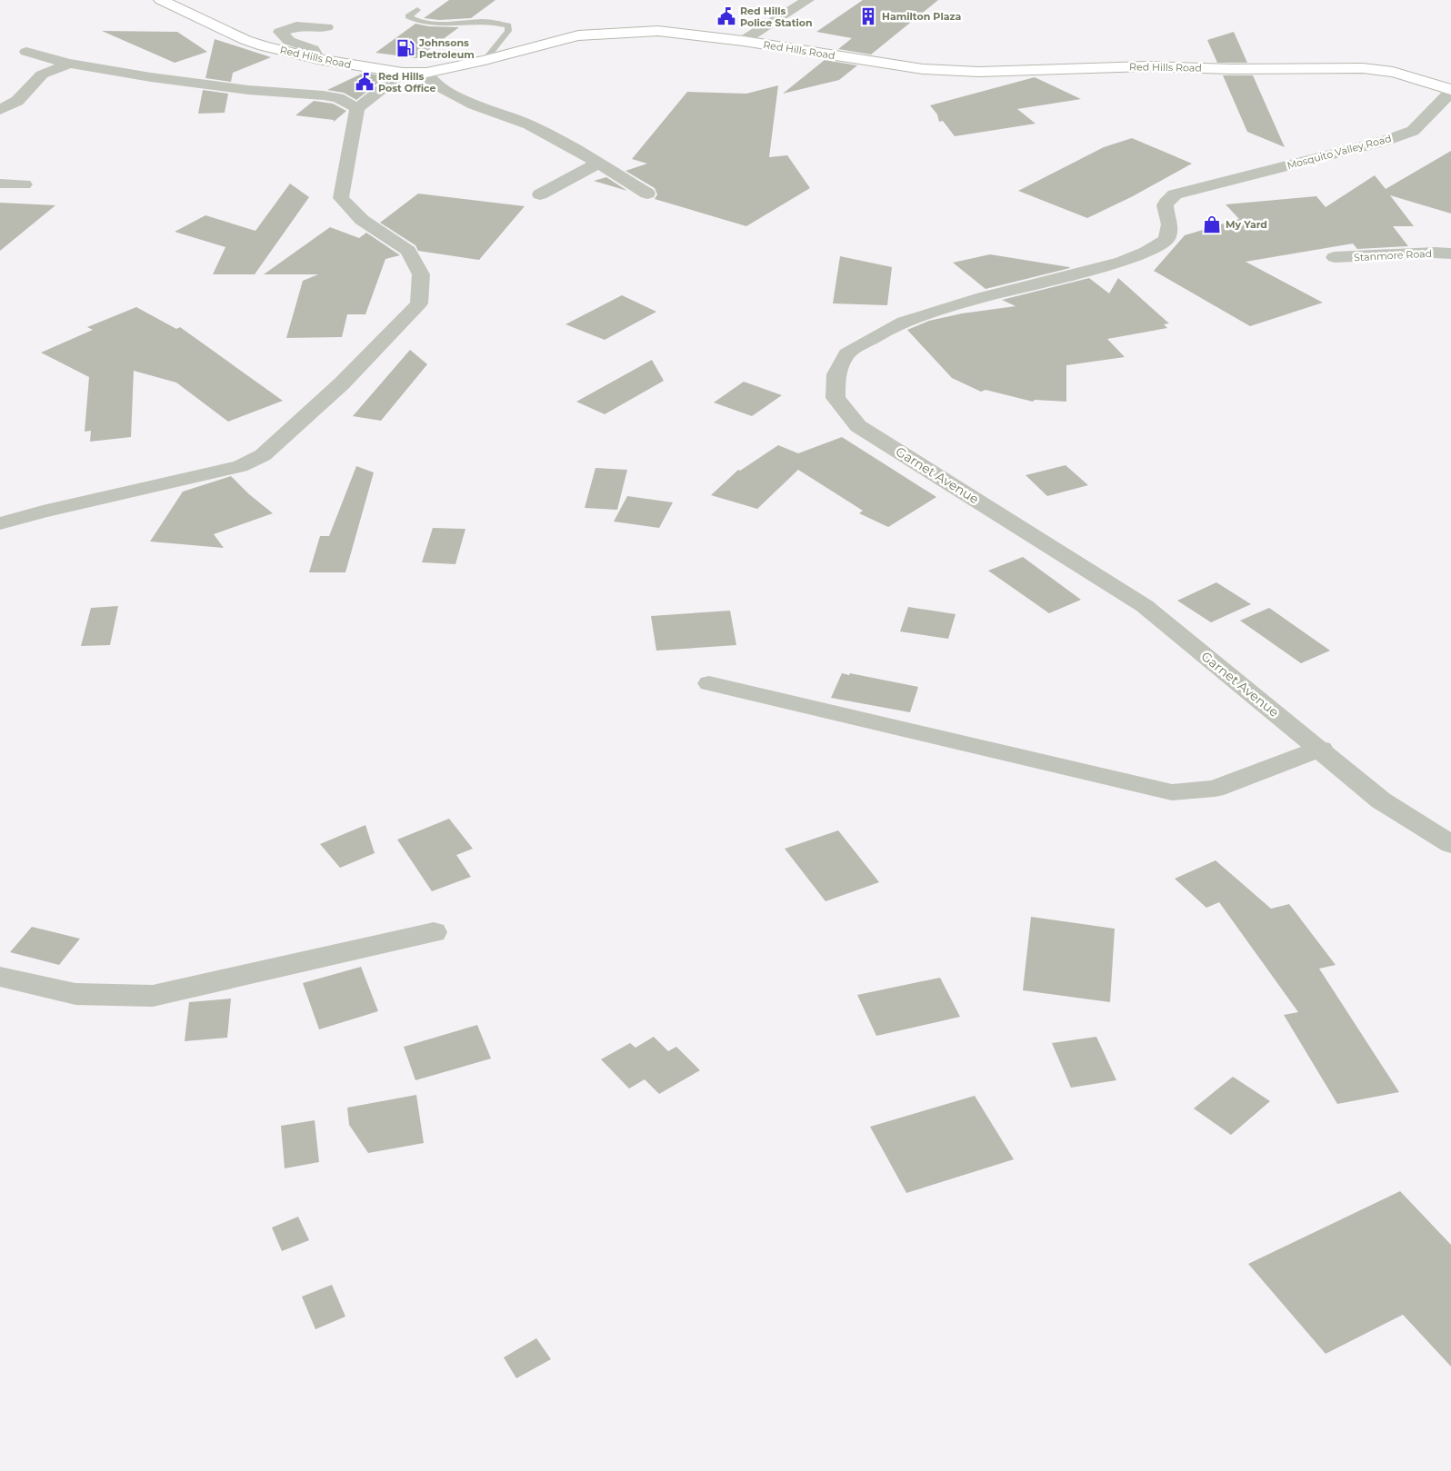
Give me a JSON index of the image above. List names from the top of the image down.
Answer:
{
  "streets": {
    "main road": ["Red Hills Road"],
    "street": ["Mosquito Valley Road", "Stanmore Road", "Garnet Avenue"]
  },
  "crossings": [
    ["Red Hills Road", "Mosquito Valley Road"],
    ["Mosquito Valley Road", "Garnet Avenue"]
  ],
  "places": {
    "public building": ["Red Hills Police Station", "Red Hills Post Office"],
    "building": ["Hamilton Plaza"],
    "fuel station": ["Johnsons Petroleum"],
    "shop": ["My Yard"]
  }
}
